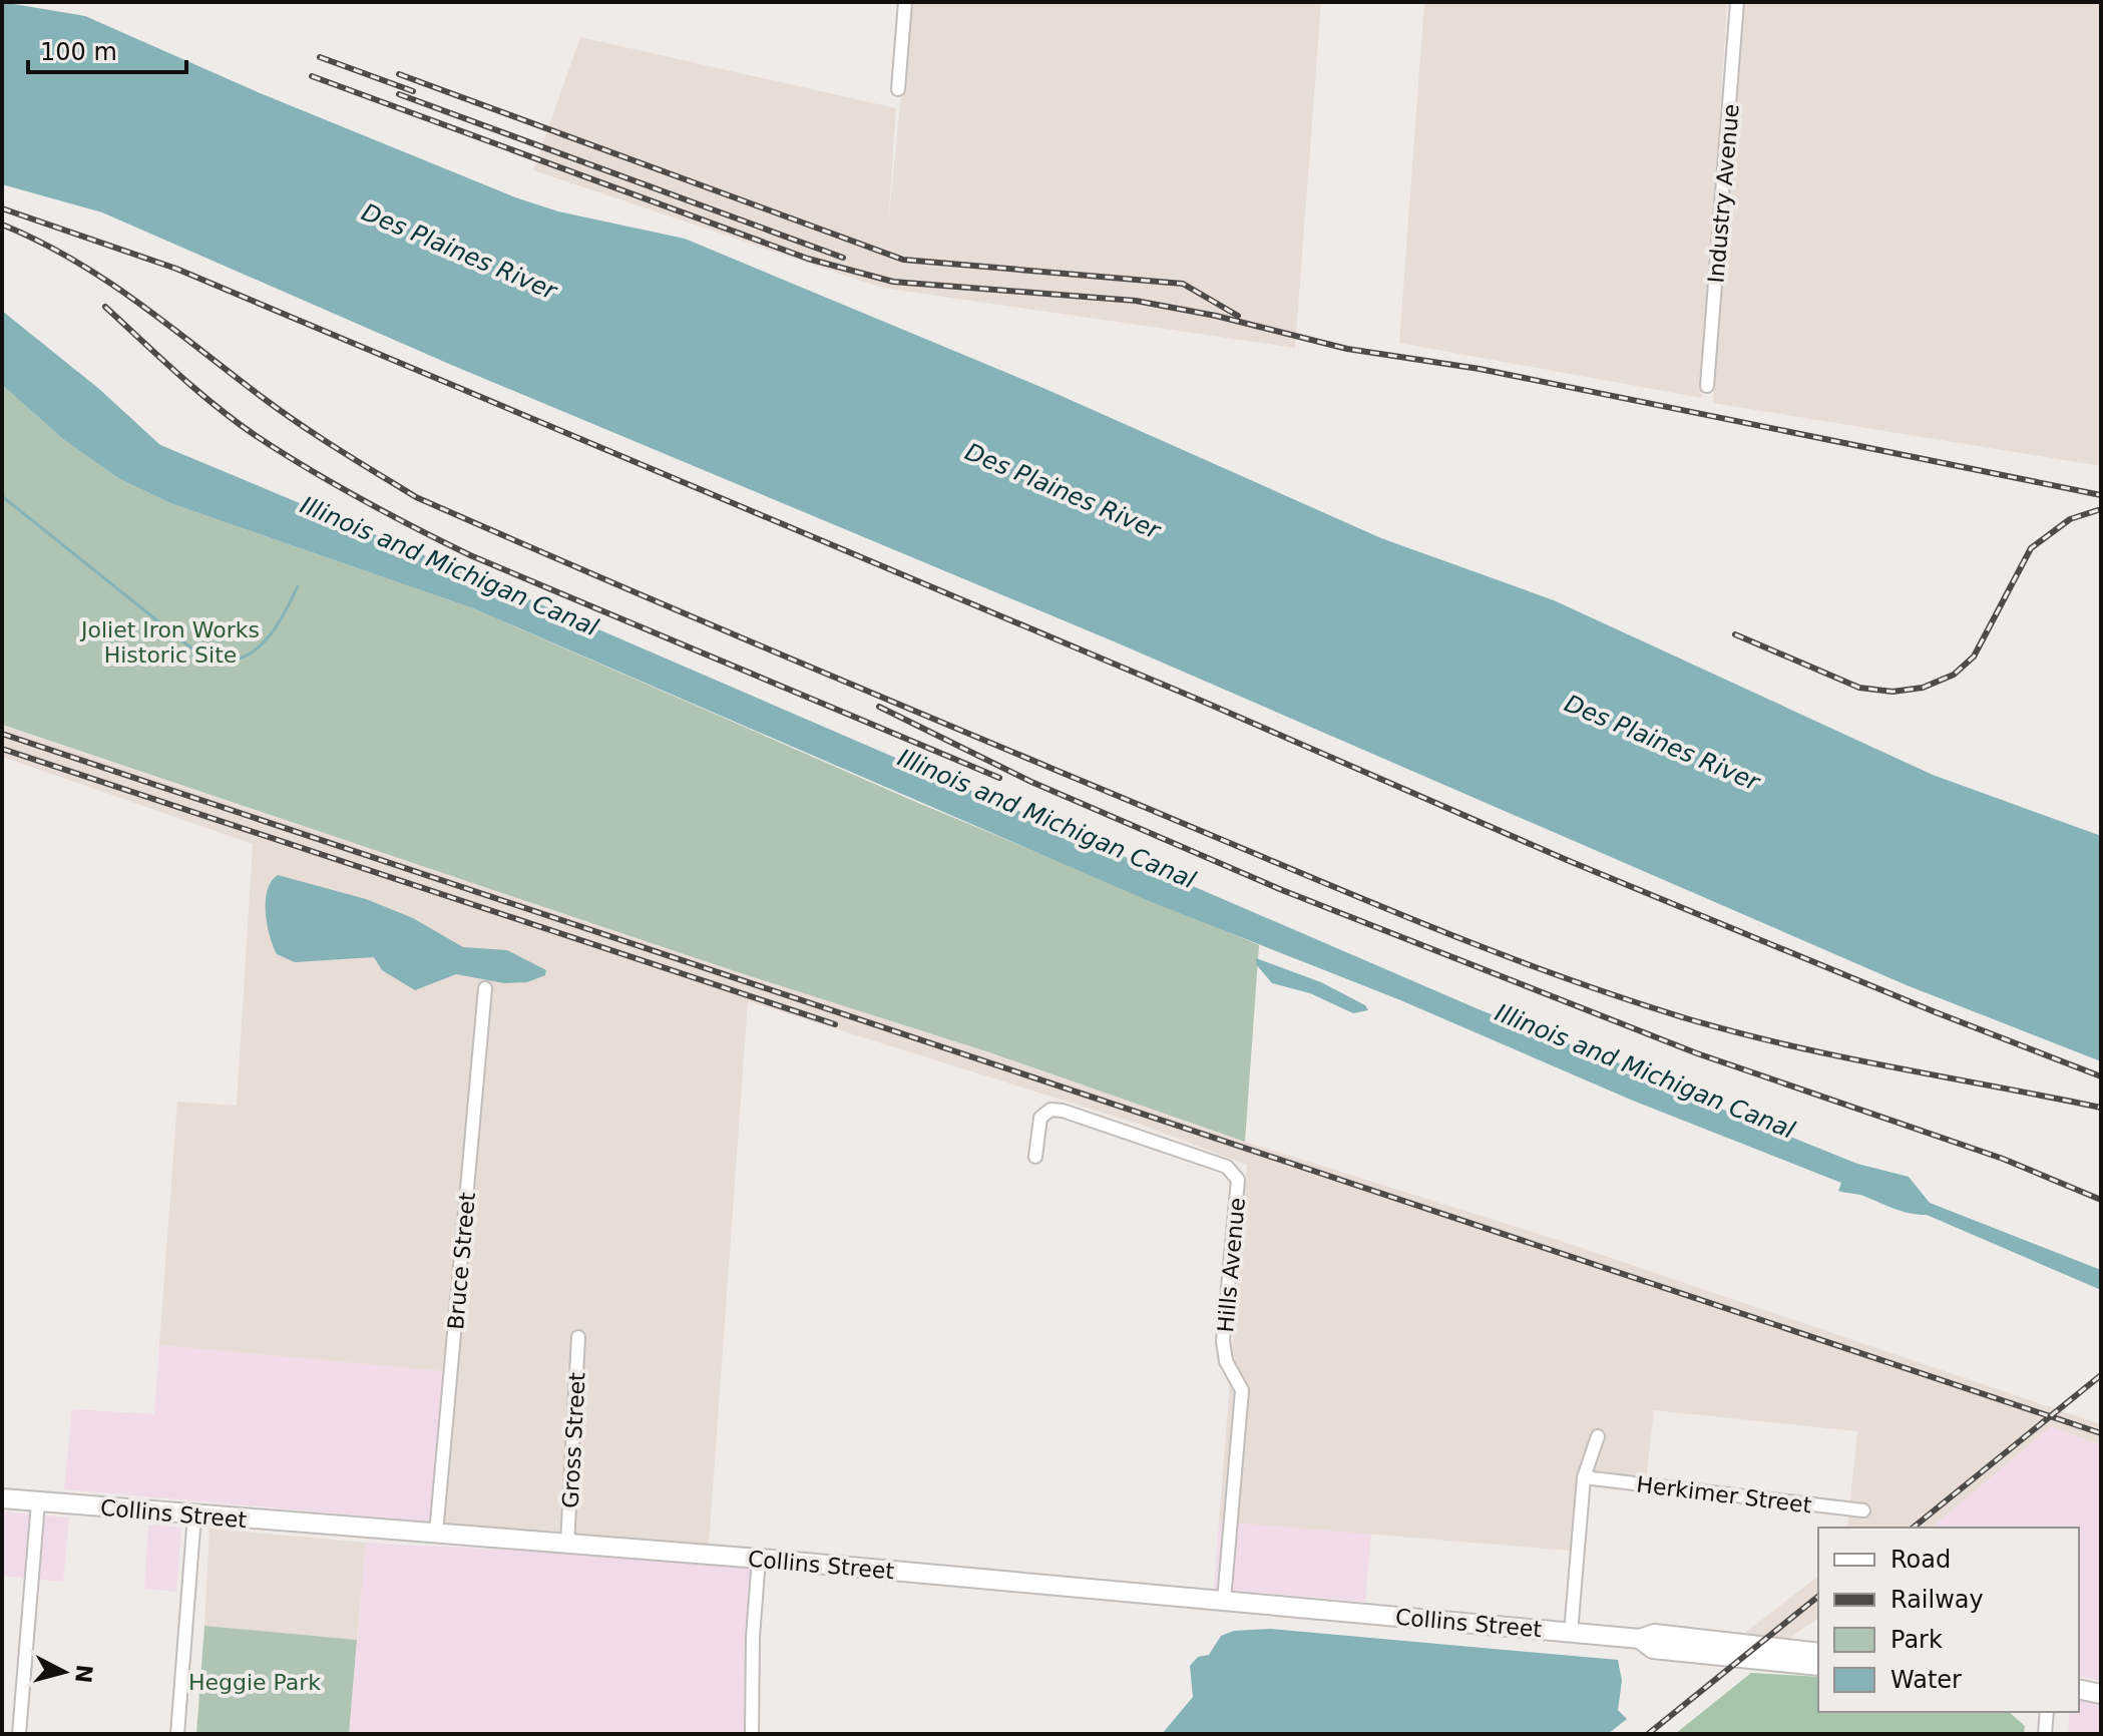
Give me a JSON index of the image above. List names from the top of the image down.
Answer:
{
  "streets": {
    "main road": ["Collins Street"],
    "street": [
      "Industry Avenue",
      "Bruce Street",
      "Hills Avenue",
      "Gross Street",
      "Herkimer Street"
    ]
  },
  "crossings": [
    ["Bruce Street", "Collins Street"],
    ["Hills Avenue", "Collins Street"],
    ["Gross Street", "Collins Street"]
  ],
  "water": ["Des Plaines River", "Illinois and Michigan Canal"],
  "parks": ["Joliet Iron Works Historic Site", "Heggie Park"],
  "legend": [
    "Road",
    "Railway",
    "Park",
    "Water"
  ],
  "scale_bar": "100 m",
  "north": "right"
}
